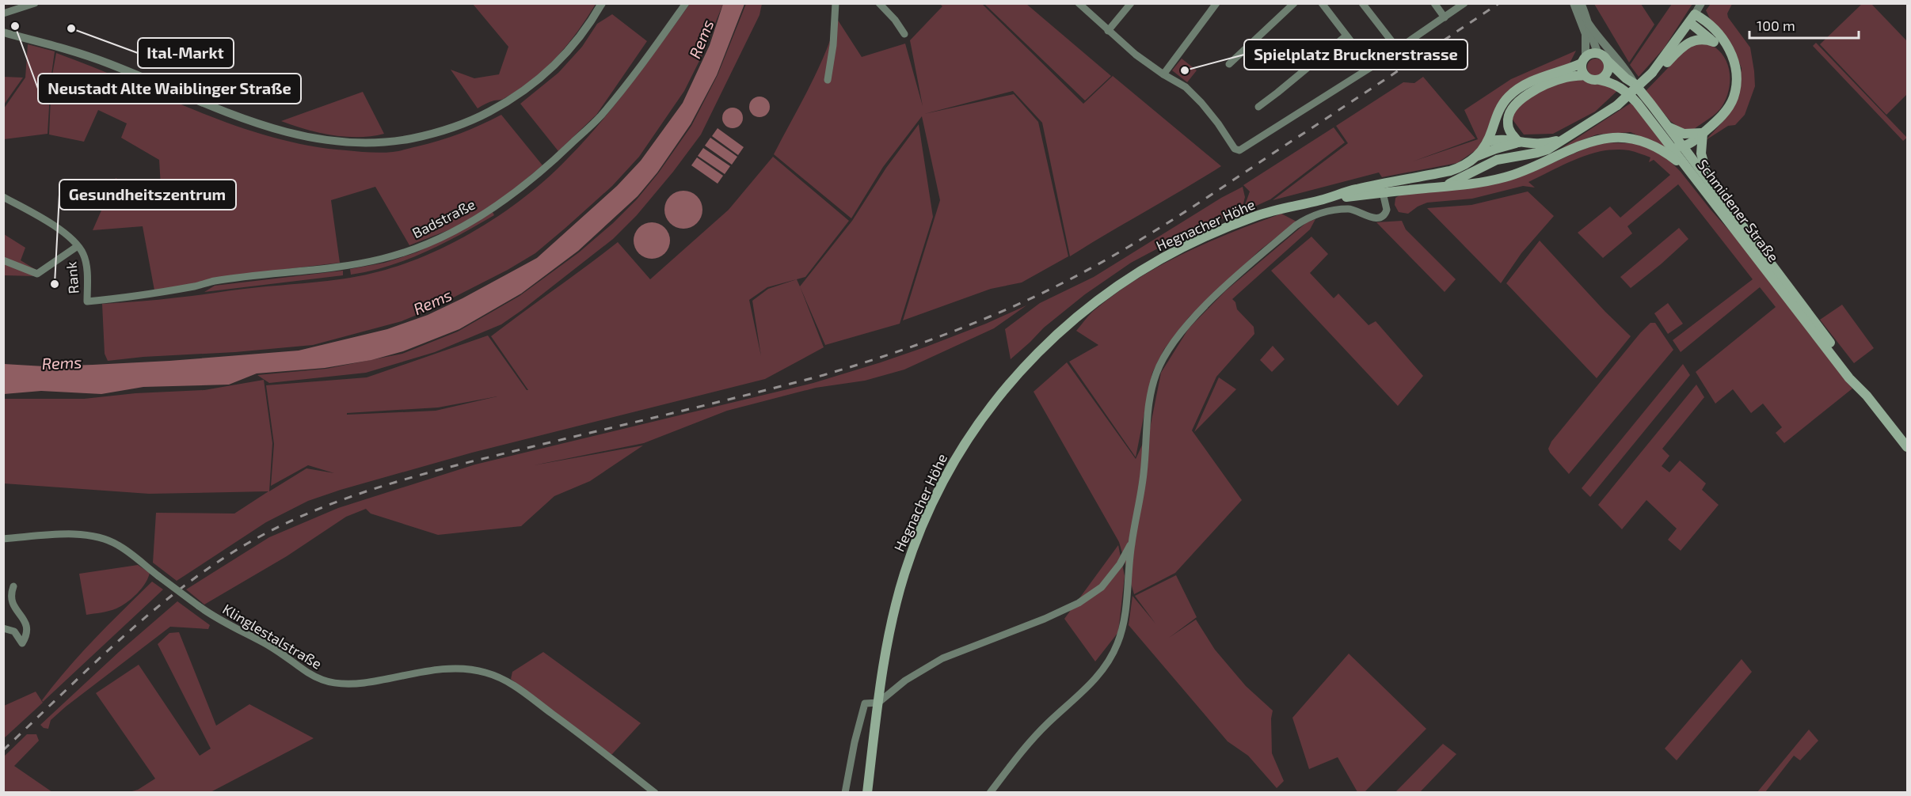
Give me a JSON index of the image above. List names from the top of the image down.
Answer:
{
  "streets": {
    "main road": ["Schmidener Straße", "Hegnacher Höhe"],
    "street": ["Badstraße", "Rank", "Klinglestalstraße"]
  },
  "crossings": [
    ["Schmidener Straße", "Hegnacher Höhe"],
    ["Badstraße", "Rank"]
  ],
  "water": ["Rems"],
  "places": [
    "Neustadt Alte Waiblinger Straße",
    "Ital-Markt",
    "Spielplatz Brucknerstrasse",
    "Gesundheitszentrum"
  ],
  "scale_bar": "100 m"
}
